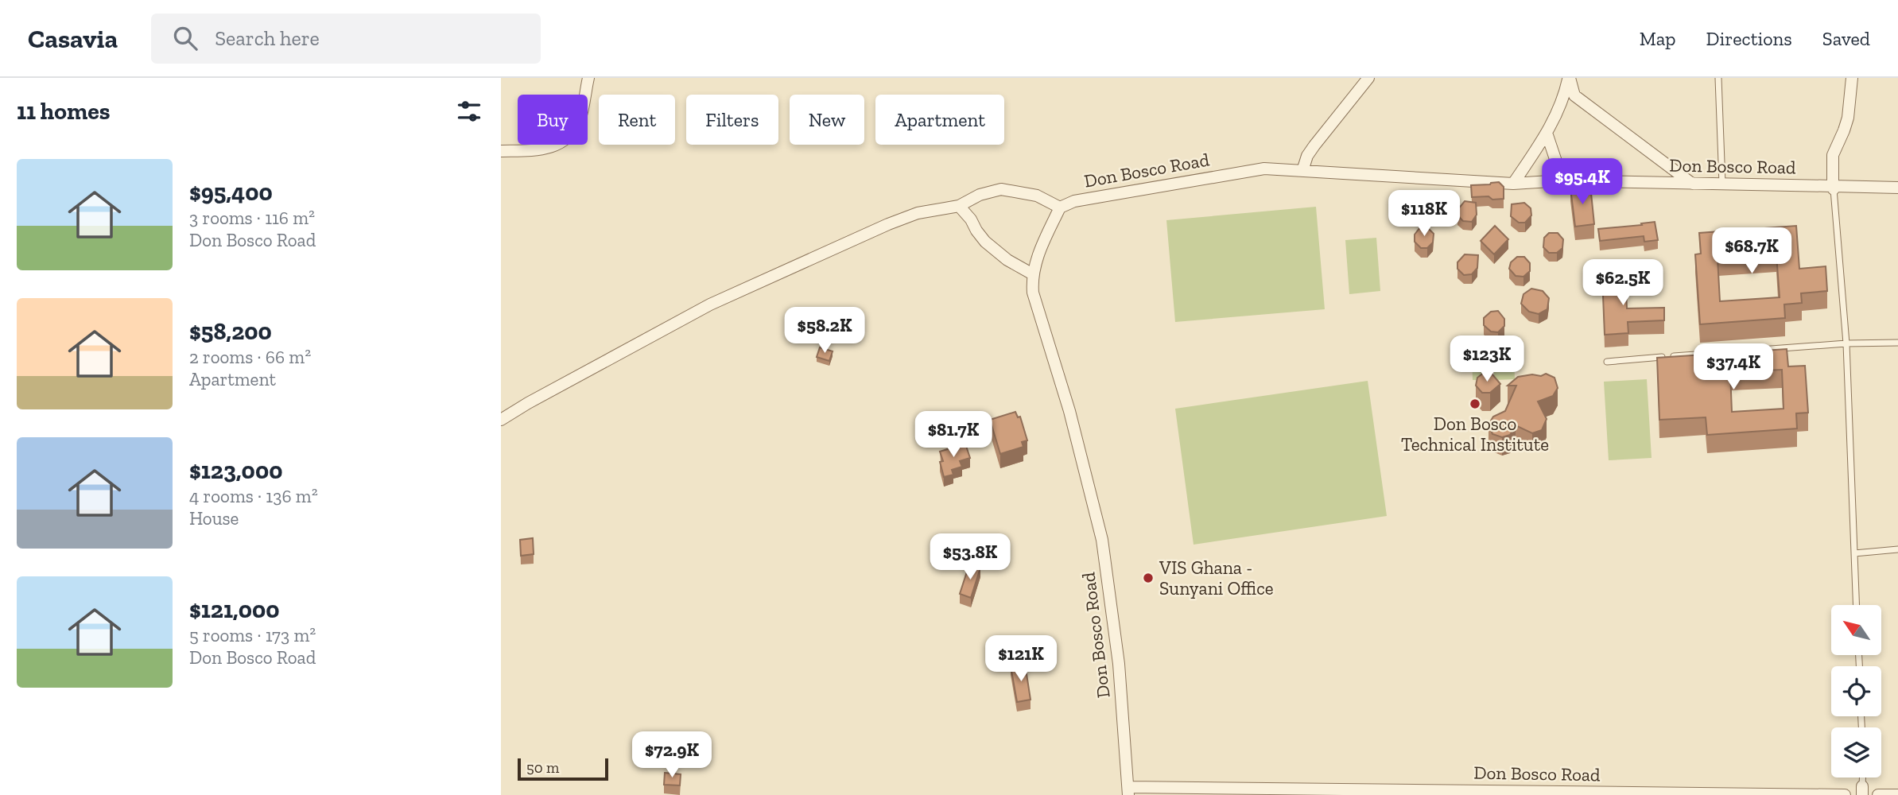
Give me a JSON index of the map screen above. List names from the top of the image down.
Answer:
{
  "streets": {
    "street": ["Don Bosco Road"]
  },
  "places": ["Don Bosco Technical Institute", "VIS Ghana - Sunyani Office"],
  "scale_bar": "50 m",
  "north": "top left",
  "page": {
    "header": "Casavia",
    "search": "Search here",
    "nav": ["Map", "Directions", "Saved"],
    "heading": "11 homes",
    "chip": [
      "Buy",
      "Rent",
      "Filters",
      "New",
      "Apartment"
    ],
    "list": [
      {
        "name": "$95,400",
        "note": "3 rooms · 116 m² · Don Bosco Road"
      },
      {
        "name": "$58,200",
        "note": "2 rooms · 66 m² · Apartment"
      },
      {
        "name": "$123,000",
        "note": "4 rooms · 136 m² · House"
      },
      {
        "name": "$121,000",
        "note": "5 rooms · 173 m² · Don Bosco Road"
      }
    ],
    "price": [
      "$95.4K",
      "$118K",
      "$68.7K",
      "$62.5K",
      "$58.2K",
      "$123K",
      "$37.4K",
      "$81.7K",
      "$53.8K",
      "$121K",
      "$72.9K"
    ],
    "scale": "50 m"
  }
}
